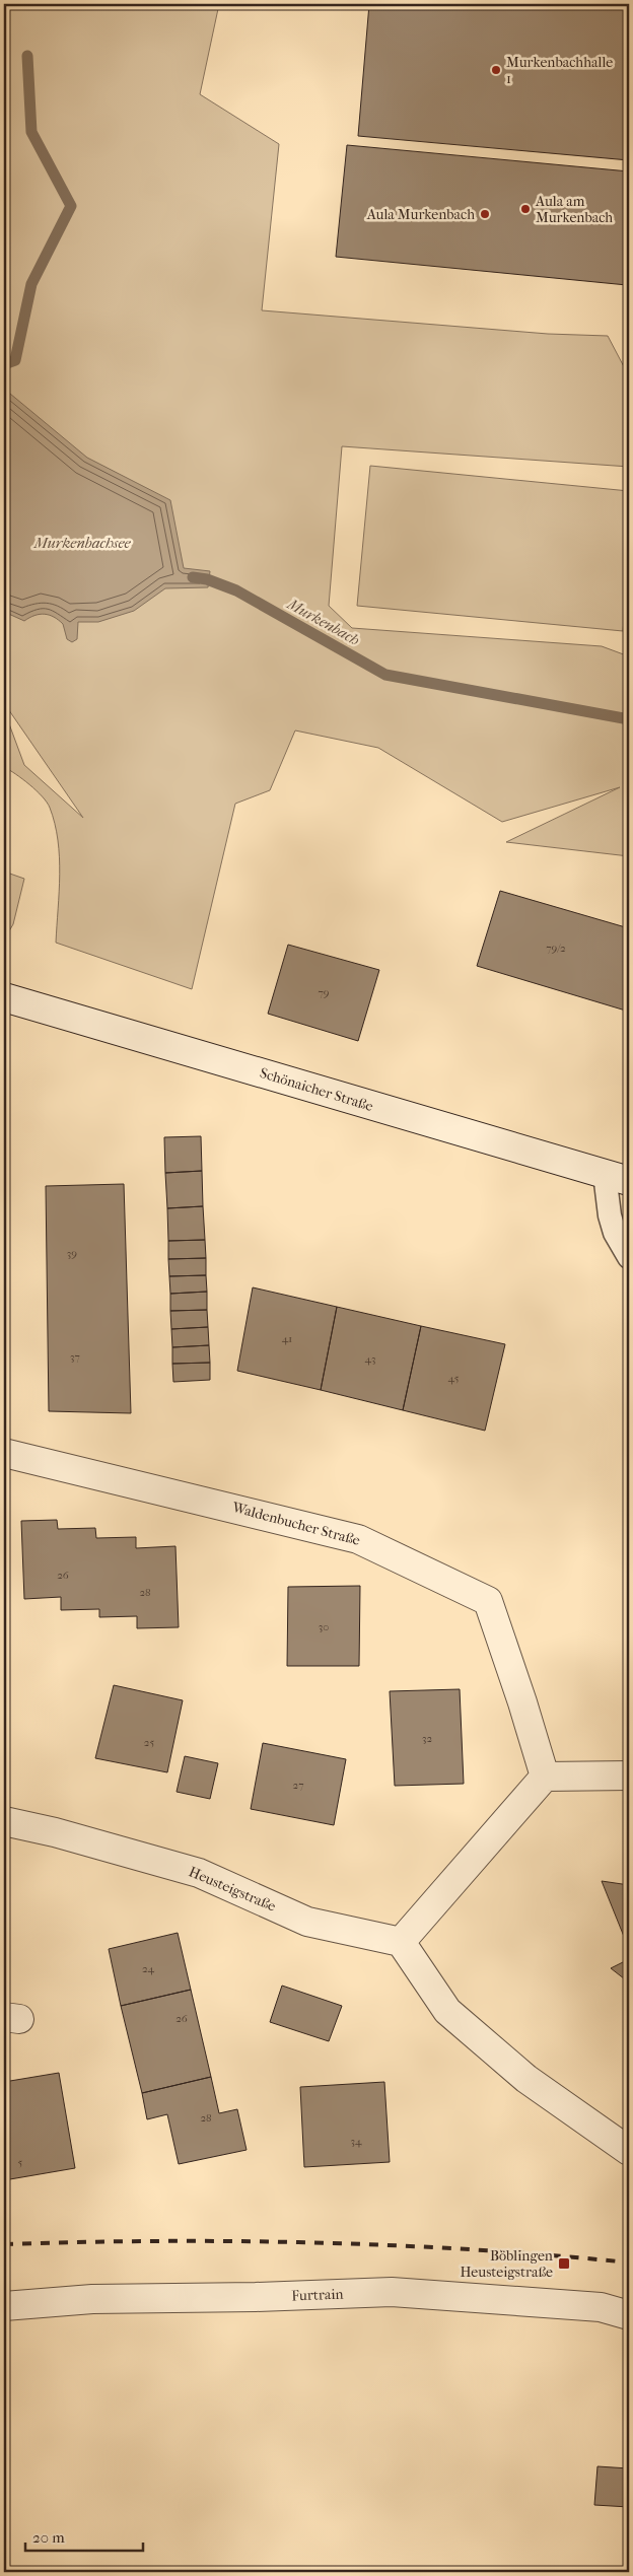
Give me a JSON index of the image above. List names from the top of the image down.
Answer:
{
  "streets": {
    "street": [
      "Schönaicher Straße",
      "Waldenbucher Straße",
      "Heusteigstraße",
      "Furtrain"
    ]
  },
  "water": ["Murkenbachsee", "Murkenbach"],
  "places": {
    "other": ["Murkenbachhalle 1", "Aula am Murkenbach", "Aula Murkenbach"],
    "transit": ["Böblingen Heusteigstraße"]
  },
  "house_numbers": [
    "79/2",
    "79",
    "39",
    "41",
    "37",
    "43",
    "45",
    "26",
    "28",
    "30",
    "32",
    "25",
    "27",
    "24",
    "26",
    "28",
    "34",
    "5"
  ],
  "scale_bar": "20 m"
}
